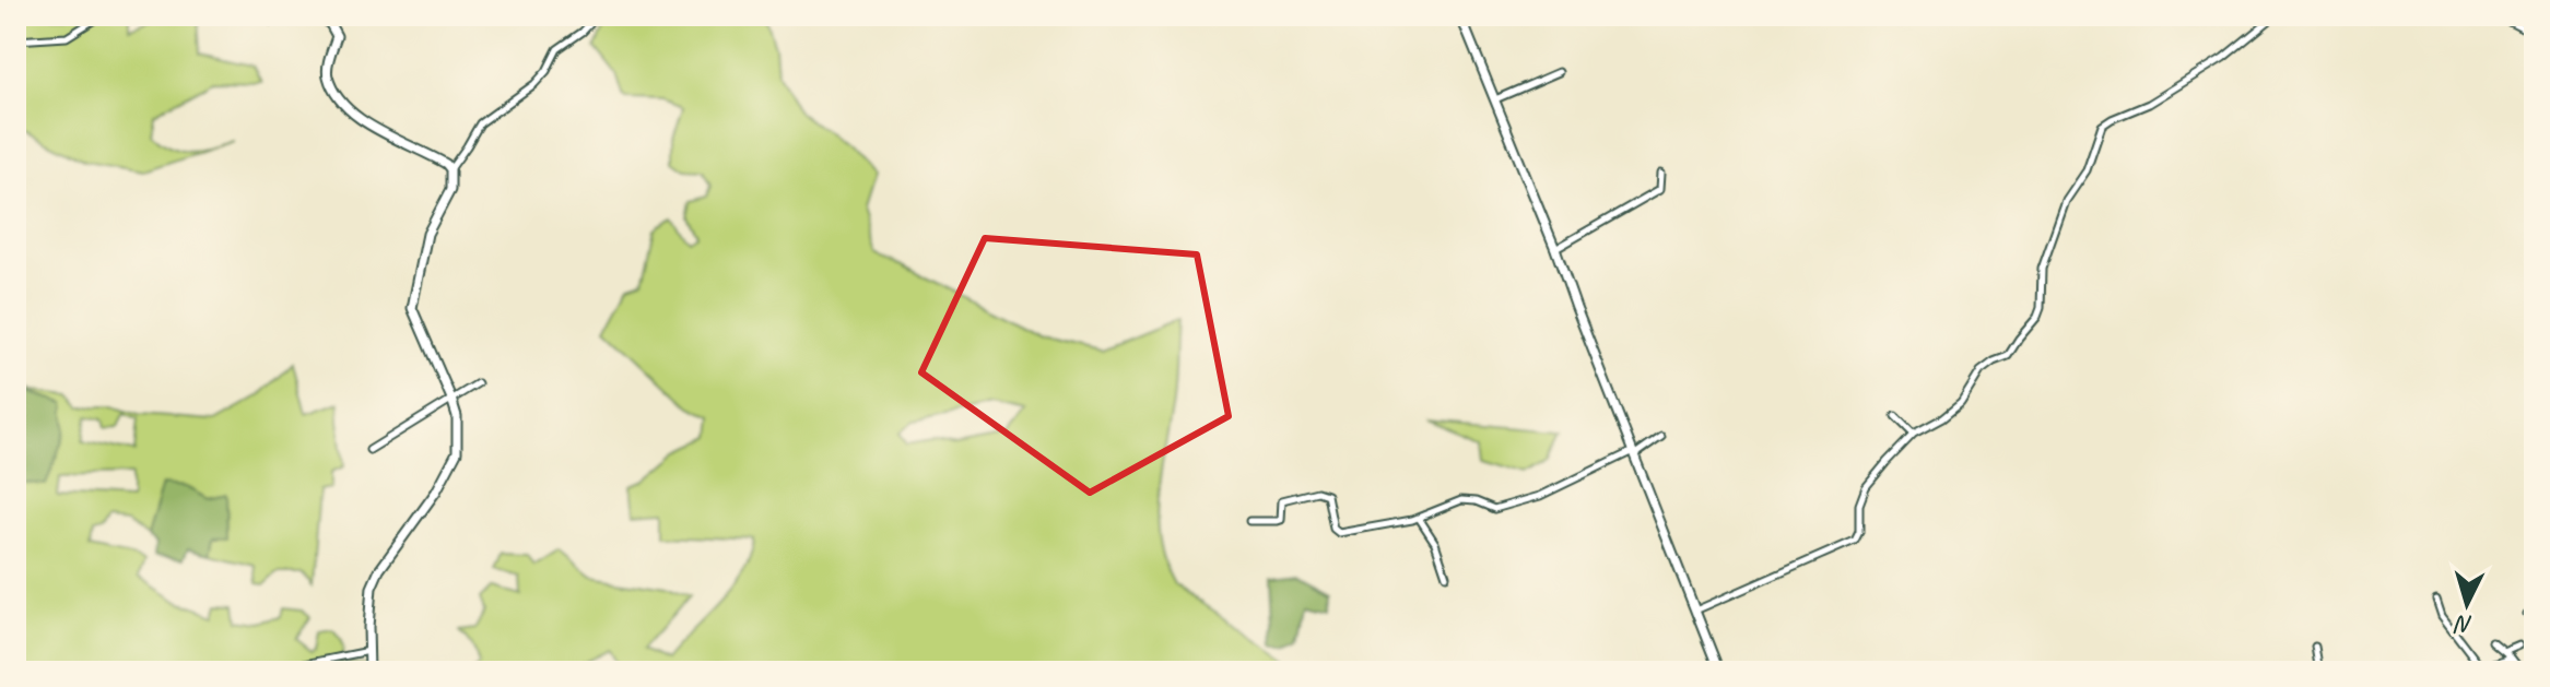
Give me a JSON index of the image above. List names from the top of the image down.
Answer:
{
  "north": "bottom"
}
